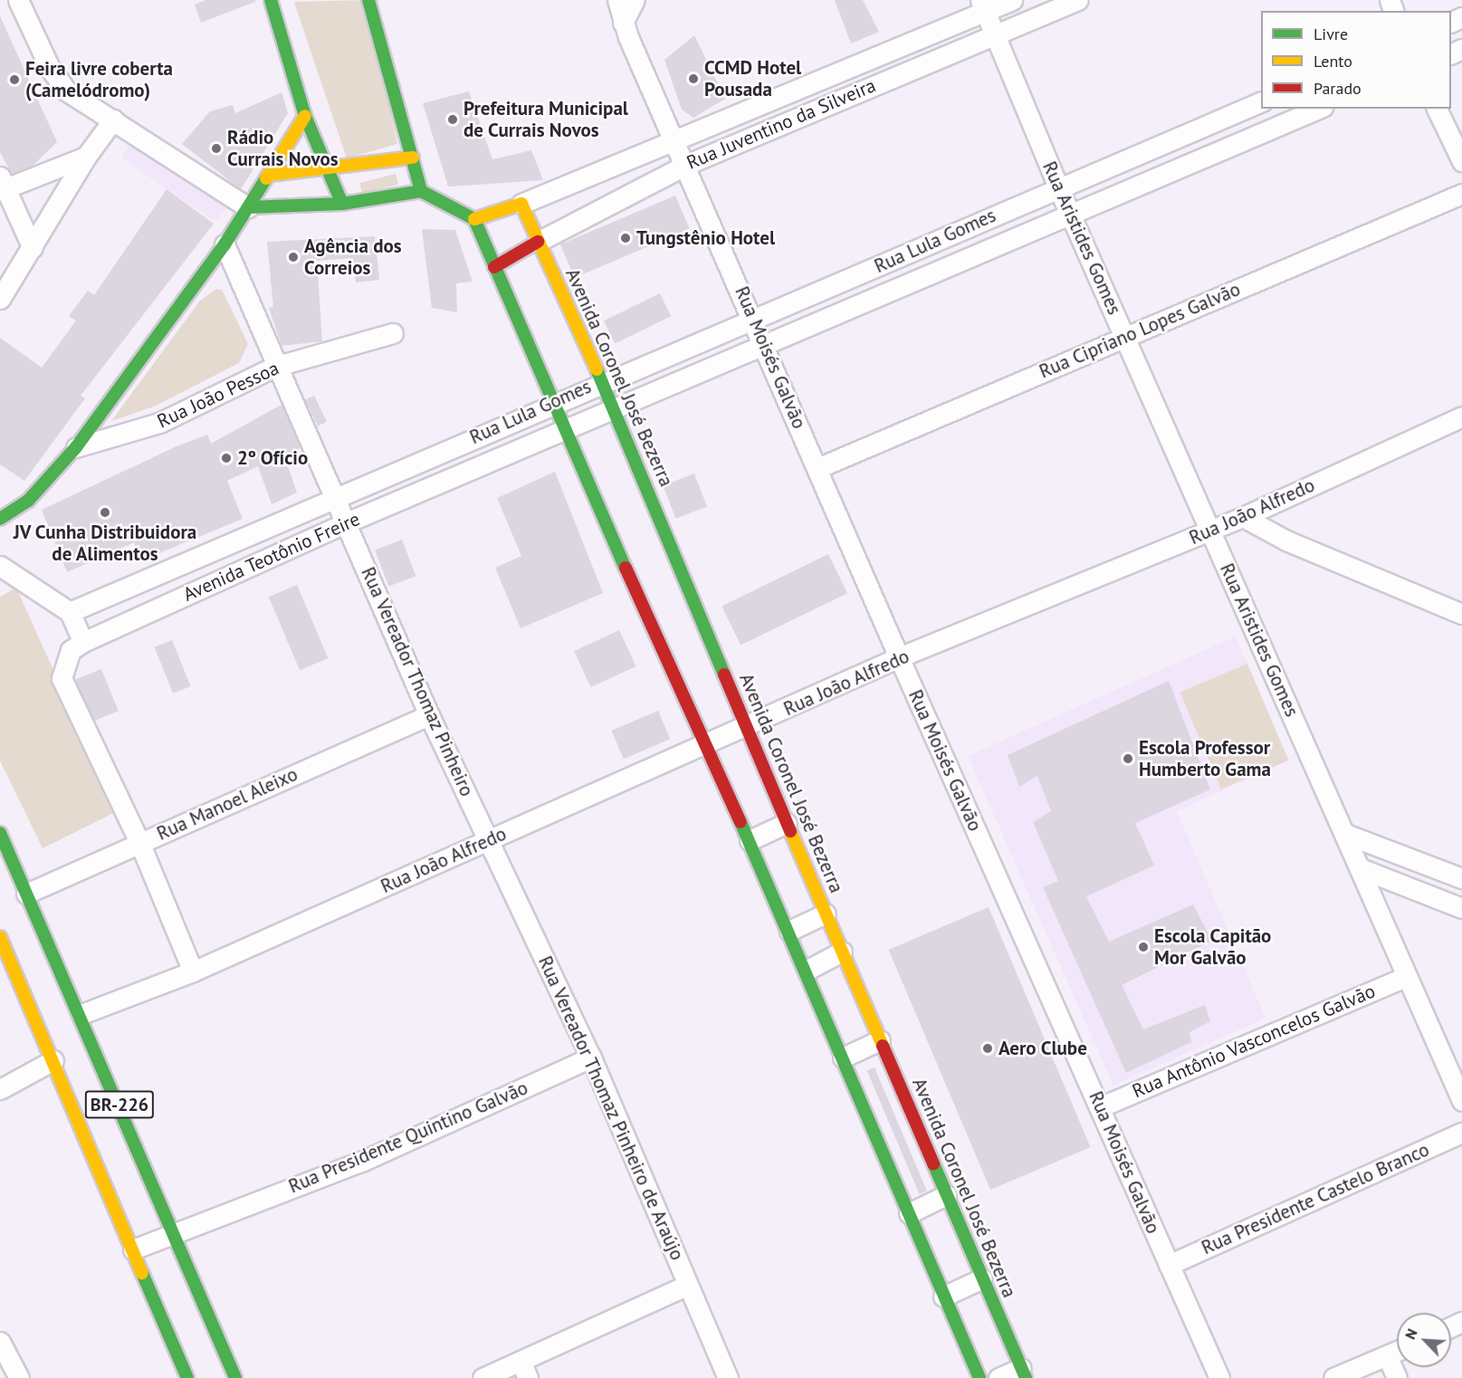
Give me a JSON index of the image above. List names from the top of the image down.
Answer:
{
  "streets": {
    "main road": ["Rua Juventino da Silveira", "Avenida Coronel José Bezerra", "BR-226"],
    "street": [
      "Rua Aristides Gomes",
      "Rua Lula Gomes",
      "Rua Cipriano Lopes Galvão",
      "Rua Moisés Galvão",
      "Rua João Pessoa",
      "Rua João Alfredo",
      "Avenida Teotônio Freire",
      "Rua Vereador Thomaz Pinheiro",
      "Rua Manoel Aleixo",
      "Rua Antônio Vasconcelos Galvão",
      "Rua Vereador Thomaz Pinheiro de Araújo",
      "Rua Presidente Quintino Galvão",
      "Rua Presidente Castelo Branco"
    ]
  },
  "crossings": [
    ["Rua Juventino da Silveira", "Rua Aristides Gomes"],
    ["Rua Juventino da Silveira", "Rua Moisés Galvão"],
    ["Rua Juventino da Silveira", "Avenida Coronel José Bezerra"],
    ["Rua Aristides Gomes", "Rua Lula Gomes"],
    ["Rua Aristides Gomes", "Rua Cipriano Lopes Galvão"],
    ["Rua Aristides Gomes", "Rua João Alfredo"],
    ["Rua Aristides Gomes", "Rua Antônio Vasconcelos Galvão"],
    ["Rua Lula Gomes", "Rua Moisés Galvão"],
    ["Rua Lula Gomes", "Avenida Coronel José Bezerra"],
    ["Rua Lula Gomes", "Avenida Teotônio Freire"],
    ["Rua Lula Gomes", "Rua Vereador Thomaz Pinheiro"],
    ["Rua Cipriano Lopes Galvão", "Rua Moisés Galvão"],
    ["Rua Moisés Galvão", "Rua João Alfredo"],
    ["Rua Moisés Galvão", "Rua Antônio Vasconcelos Galvão"],
    ["Rua Moisés Galvão", "Rua Presidente Castelo Branco"],
    ["Avenida Coronel José Bezerra", "Rua João Alfredo"],
    ["Rua João Pessoa", "Rua Vereador Thomaz Pinheiro"],
    ["Rua João Alfredo", "Rua Vereador Thomaz Pinheiro"],
    ["Rua João Alfredo", "BR-226"],
    ["Rua João Alfredo", "Rua Vereador Thomaz Pinheiro de Araújo"],
    ["Avenida Teotônio Freire", "Rua Vereador Thomaz Pinheiro"],
    ["Rua Vereador Thomaz Pinheiro", "Rua Manoel Aleixo"],
    ["Rua Vereador Thomaz Pinheiro", "Rua Vereador Thomaz Pinheiro de Araújo"],
    ["Rua Manoel Aleixo", "BR-226"],
    ["BR-226", "Rua Presidente Quintino Galvão"],
    ["Rua Vereador Thomaz Pinheiro de Araújo", "Rua Presidente Quintino Galvão"]
  ],
  "places": [
    "CCMD Hotel Pousada",
    "Feira livre coberta (Camelódromo)",
    "Prefeitura Municipal de Currais Novos",
    "Rádio Currais Novos",
    "Tungstênio Hotel",
    "Agência dos Correios",
    "2º Ofício",
    "JV Cunha Distribuidora de Alimentos",
    "Escola Professor Humberto Gama",
    "Escola Capitão Mor Galvão",
    "Aero Clube"
  ],
  "legend": ["Livre", "Lento", "Parado"],
  "north": "top left"
}
